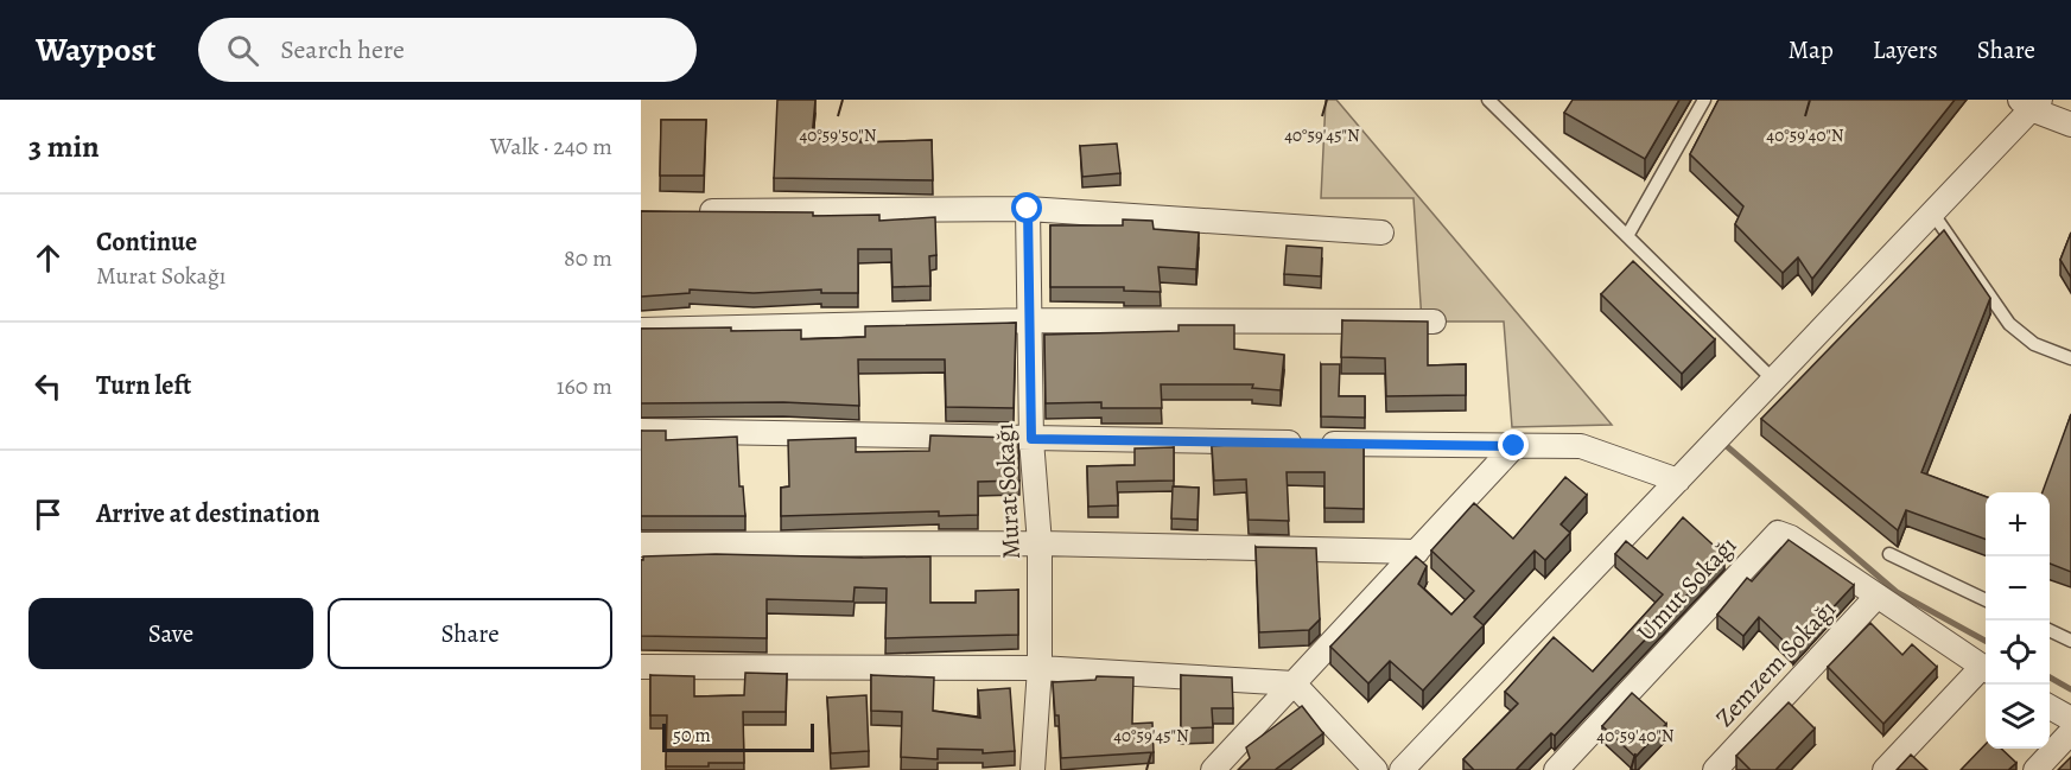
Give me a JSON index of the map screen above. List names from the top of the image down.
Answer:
{
  "streets": {
    "street": ["Murat Sokağı", "Umut Sokağı", "Zemzem Sokağı"]
  },
  "crossings": [
    ["Umut Sokağı", "Zemzem Sokağı"]
  ],
  "scale_bar": "50 m",
  "page": {
    "header": "Waypost",
    "search": "Search here",
    "nav": ["Map", "Layers", "Share"],
    "heading": ["3 min", "Walk · 240 m"],
    "list": [
      ["Continue", "Murat Sokağı", "80 m"],
      ["Turn left", "160 m"],
      "Arrive at destination"
    ],
    "map_buttons": ["+", "−"],
    "buttons": ["Save", "Share"],
    "scale": "50 m"
  },
  "coordinates": ["40°59'50\"N", "40°59'45\"N", "40°59'40\"N"]
}
